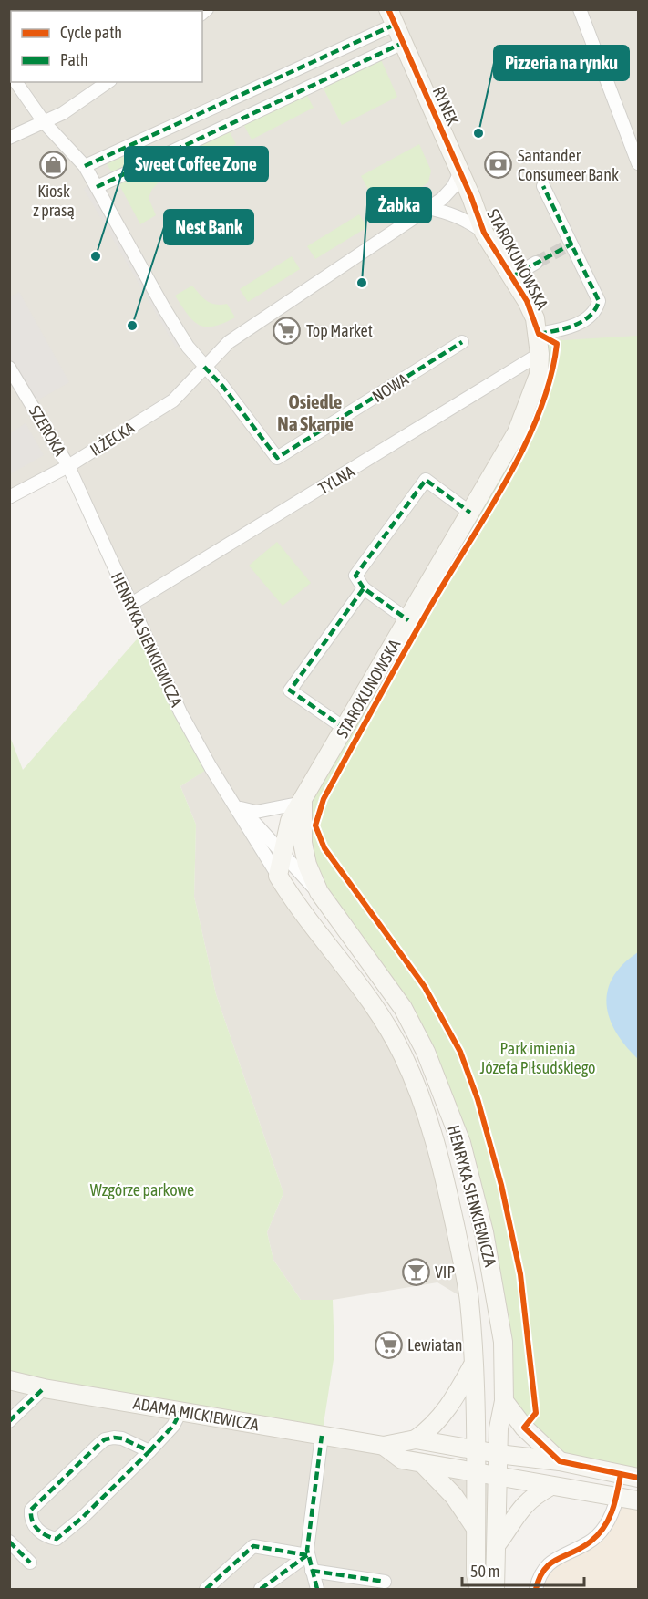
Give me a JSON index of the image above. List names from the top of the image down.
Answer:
{
  "streets": {
    "street": [
      "RYNEK",
      "STAROKUNOWSKA",
      "NOWA",
      "SZEROKA",
      "IŁŻECKA",
      "TYLNA",
      "HENRYKA SIENKIEWICZA",
      "ADAMA MICKIEWICZA"
    ]
  },
  "crossings": [
    ["RYNEK", "STAROKUNOWSKA"],
    ["STAROKUNOWSKA", "TYLNA"],
    ["NOWA", "IŁŻECKA"],
    ["SZEROKA", "IŁŻECKA"],
    ["SZEROKA", "HENRYKA SIENKIEWICZA"],
    ["IŁŻECKA", "HENRYKA SIENKIEWICZA"],
    ["TYLNA", "HENRYKA SIENKIEWICZA"],
    ["HENRYKA SIENKIEWICZA", "ADAMA MICKIEWICZA"]
  ],
  "districts": ["Osiedle Na Skarpie"],
  "parks": ["Park imienia Józefa Piłsudskiego", "Wzgórze parkowe"],
  "places": {
    "other": [
      "Pizzeria na rynku",
      "Sweet Coffee Zone",
      "Żabka",
      "Nest Bank"
    ],
    "shop": ["Kiosk z prasą"],
    "bank": ["Santander Consumeer Bank"],
    "supermarket": ["Top Market", "Lewiatan"],
    "bar": ["VIP"]
  },
  "legend": ["Cycle path", "Path"],
  "scale_bar": "50 m"
}
